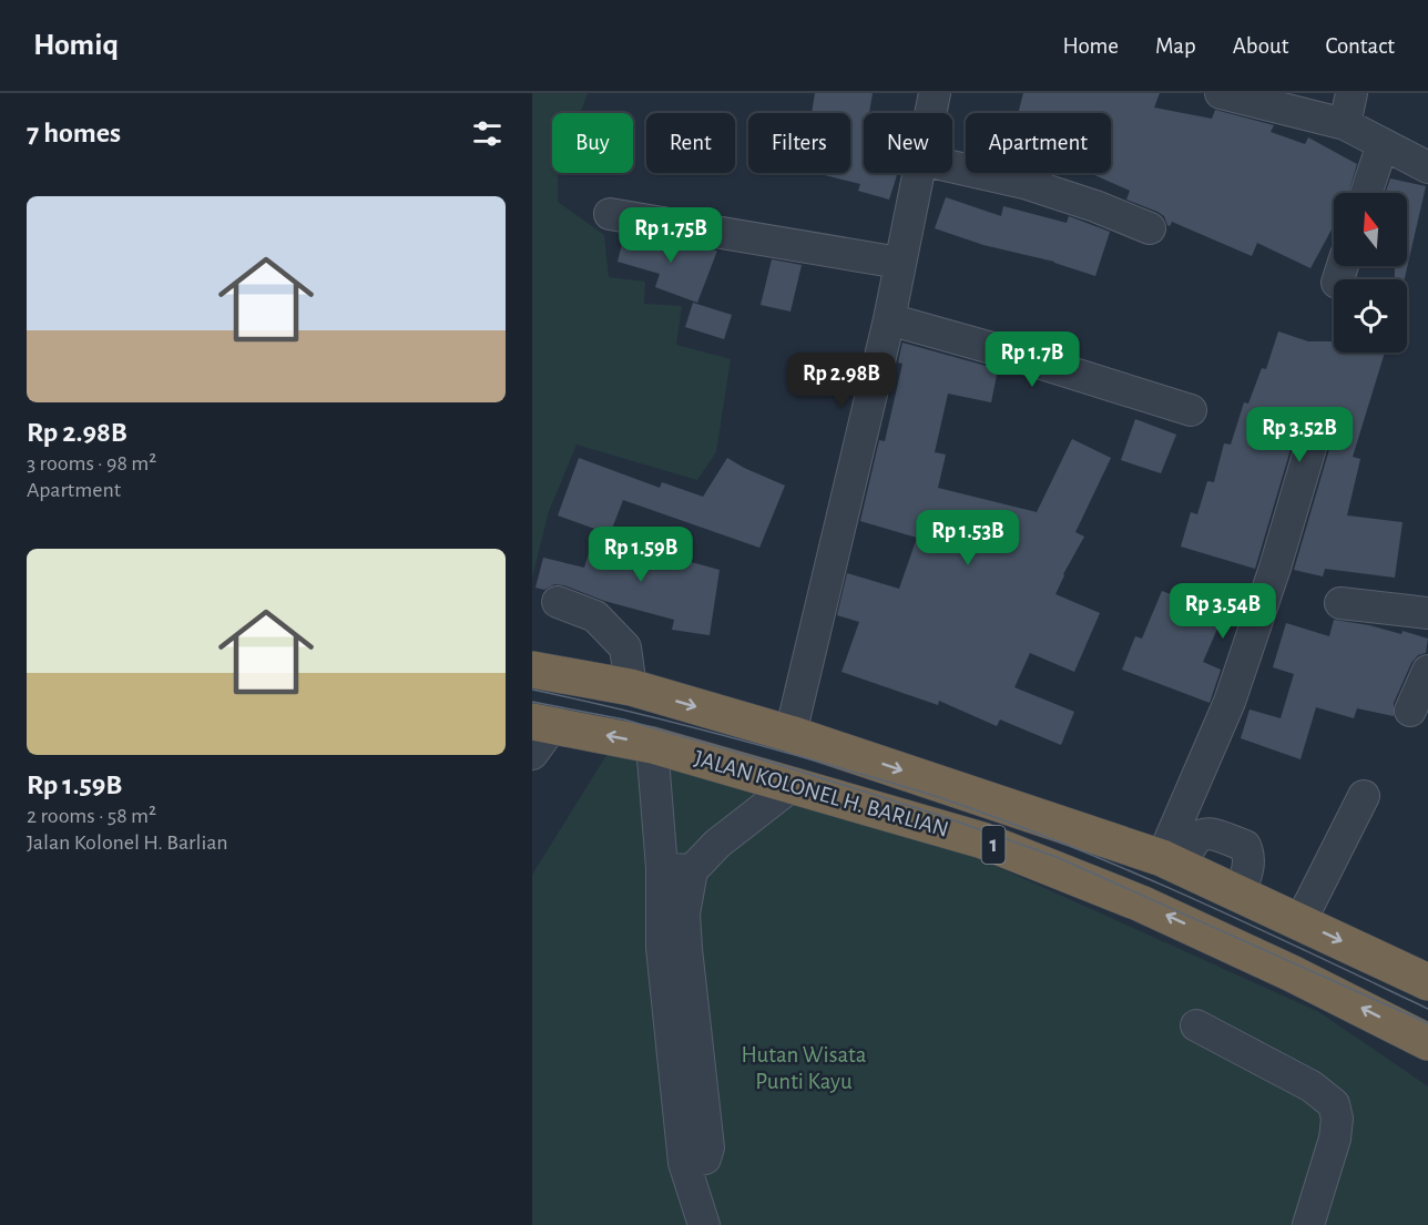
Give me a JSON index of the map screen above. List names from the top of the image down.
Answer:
{
  "streets": {
    "highway": ["JALAN KOLONEL H. BARLIAN", "1"]
  },
  "parks": ["Hutan Wisata Punti Kayu"],
  "north": "top",
  "page": {
    "header": "Homiq",
    "nav": [
      "Home",
      "Map",
      "About",
      "Contact"
    ],
    "heading": "7 homes",
    "chip": [
      "Buy",
      "Rent",
      "Filters",
      "New",
      "Apartment"
    ],
    "list": [
      {
        "name": "Rp 2.98B",
        "note": "3 rooms · 98 m² · Apartment"
      },
      {
        "name": "Rp 1.59B",
        "note": "2 rooms · 58 m² · Jalan Kolonel H. Barlian"
      }
    ],
    "price": [
      "Rp 1.75B",
      "Rp 1.7B",
      "Rp 2.98B",
      "Rp 3.52B",
      "Rp 1.53B",
      "Rp 1.59B",
      "Rp 3.54B"
    ]
  }
}
